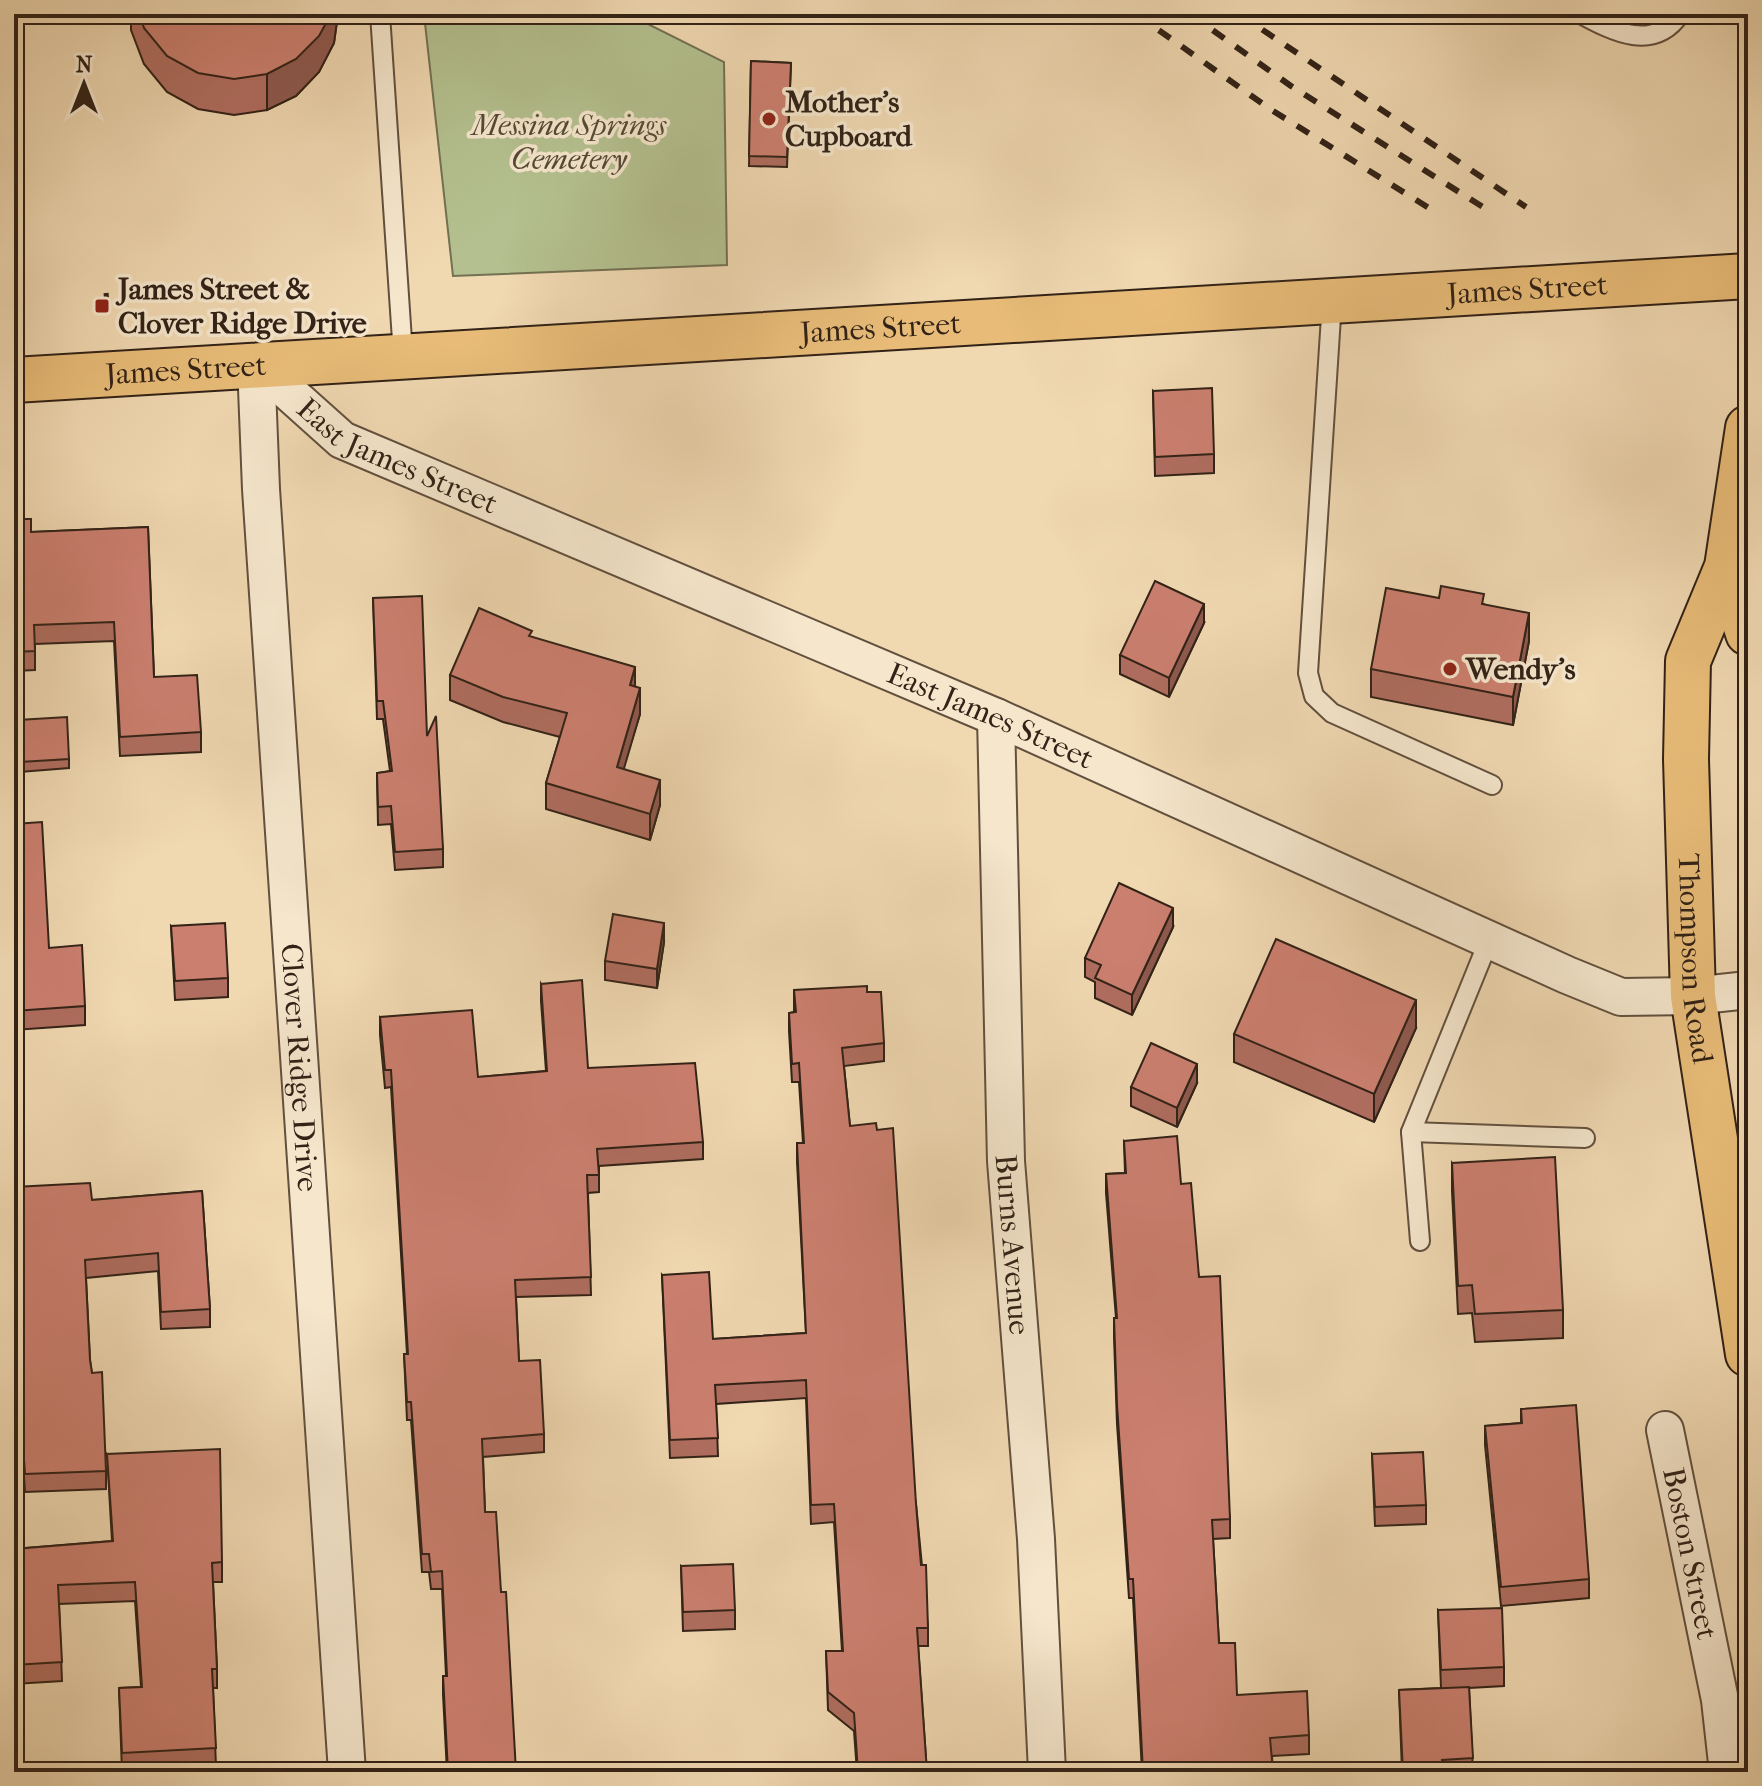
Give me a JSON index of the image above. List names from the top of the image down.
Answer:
{
  "streets": {
    "main road": ["James Street", "Thompson Road"],
    "street": [
      "East James Street",
      "Clover Ridge Drive",
      "Burns Avenue",
      "Boston Street"
    ]
  },
  "crossings": [
    ["James Street", "East James Street"],
    ["James Street", "Clover Ridge Drive"],
    ["East James Street", "Thompson Road"],
    ["East James Street", "Clover Ridge Drive"],
    ["East James Street", "Burns Avenue"]
  ],
  "parks": ["Messina Springs Cemetery"],
  "places": {
    "other": ["Mother's Cupboard", "Wendy's"],
    "transit": ["James Street & Clover Ridge Drive"]
  },
  "north": "top"
}
